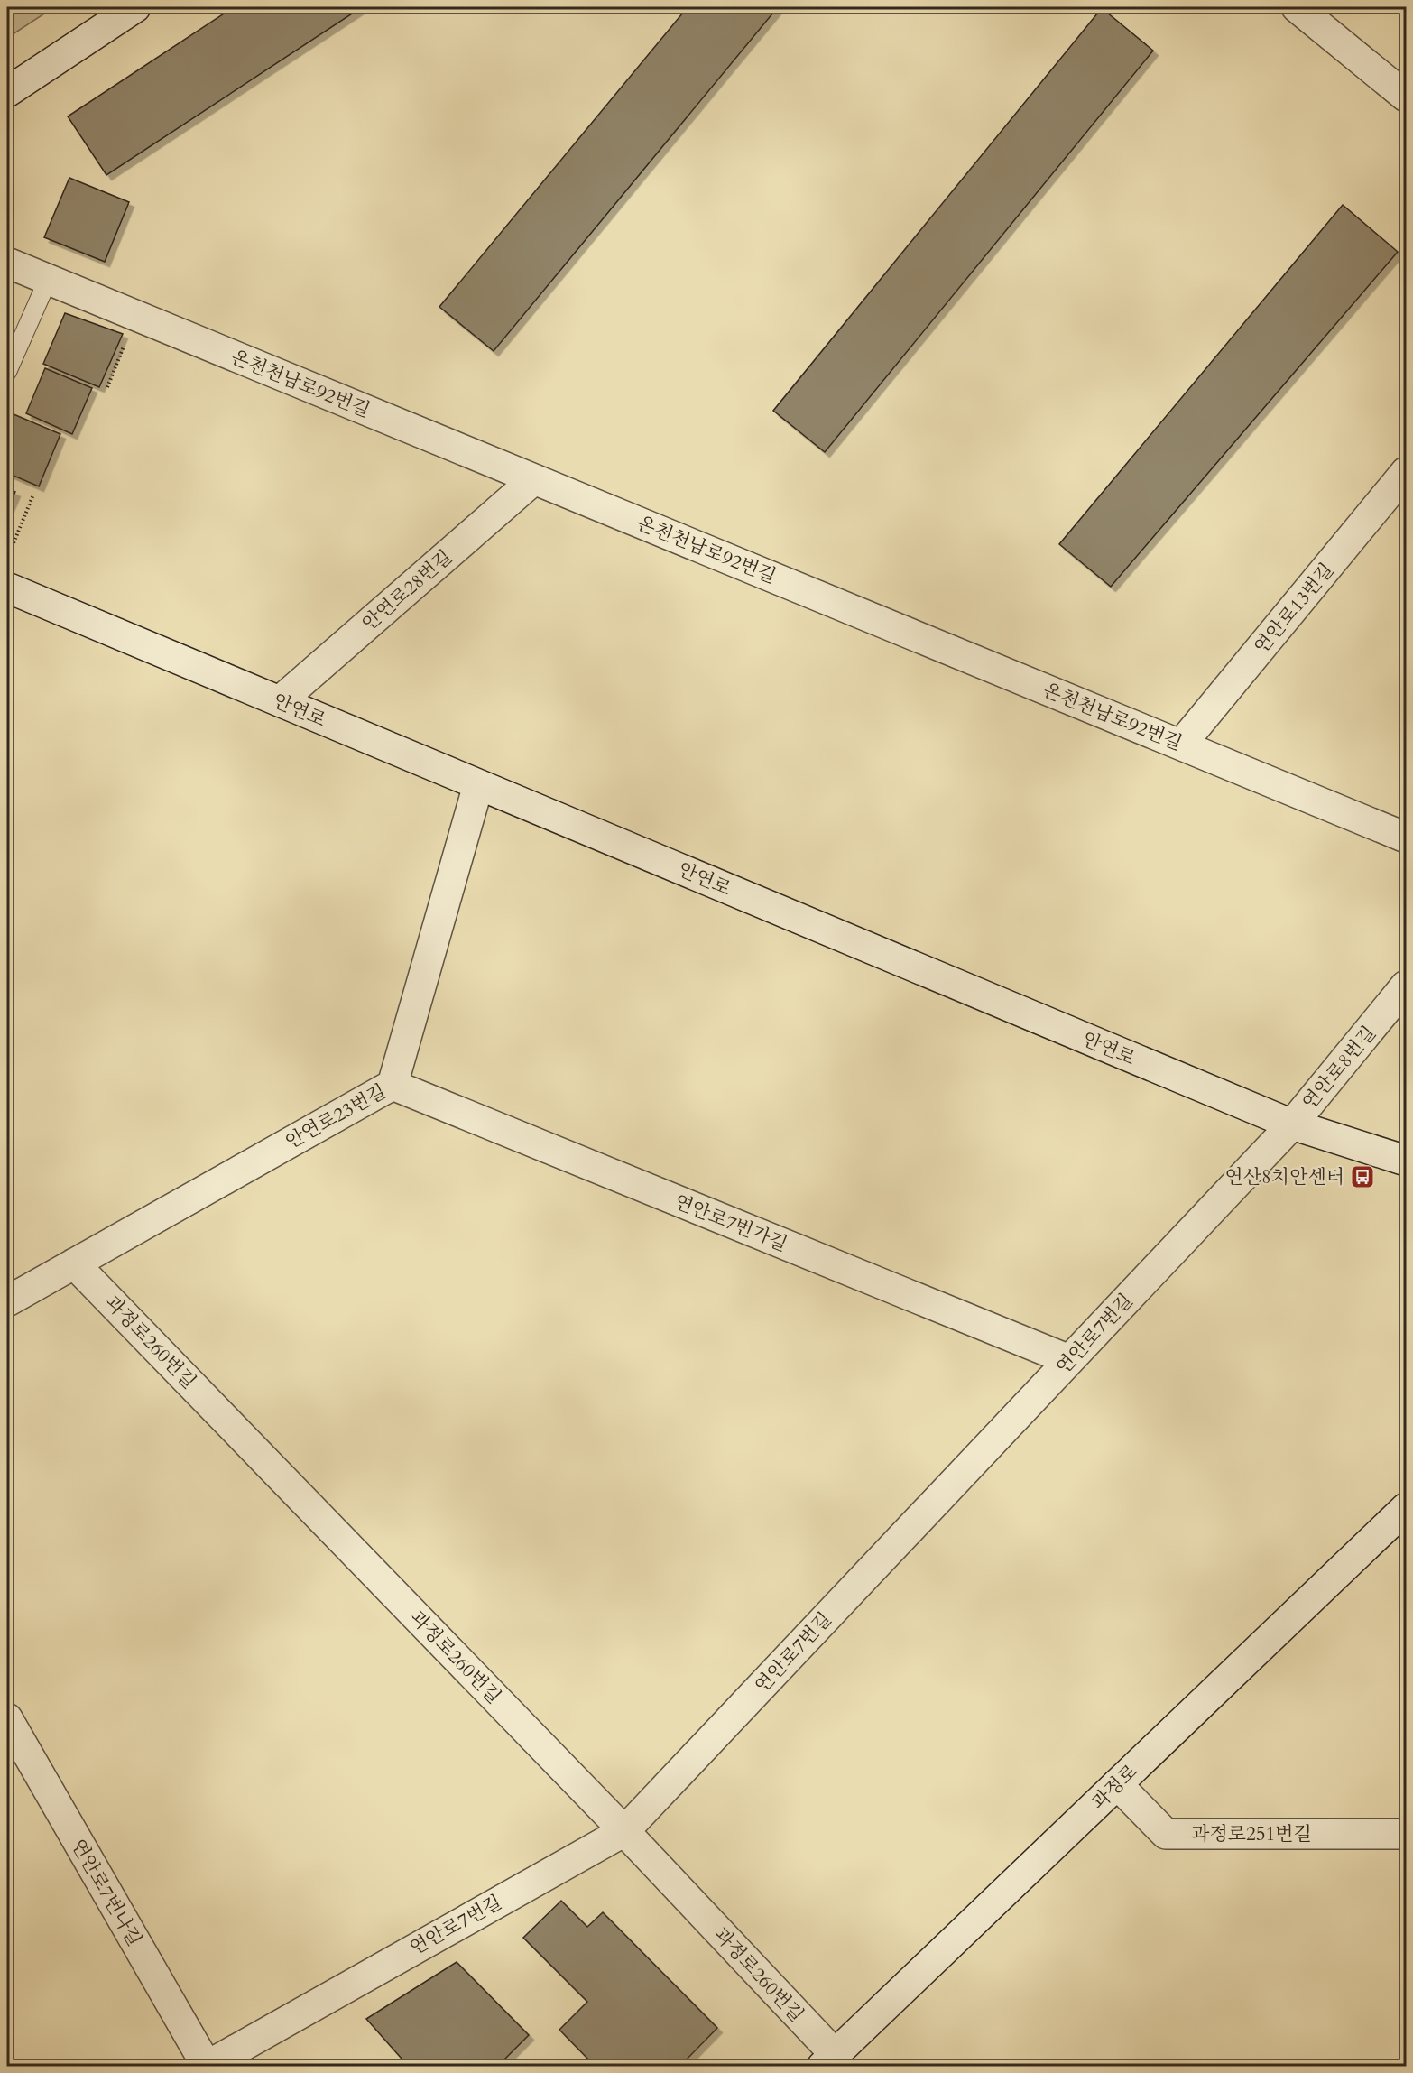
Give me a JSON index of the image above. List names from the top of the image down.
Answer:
{
  "streets": {
    "street": [
      "온천천남로92번길",
      "안연로28번길",
      "연안로13번길",
      "안연로",
      "연안로8번길",
      "안연로23번길",
      "연안로7번가길",
      "연안로7번길",
      "과정로260번길",
      "과정로",
      "과정로251번길",
      "연안로7번나길"
    ]
  },
  "crossings": [
    ["온천천남로92번길", "안연로28번길"],
    ["온천천남로92번길", "연안로13번길"],
    ["안연로28번길", "안연로"],
    ["안연로", "연안로8번길"],
    ["안연로", "안연로23번길"],
    ["안연로", "연안로7번길"],
    ["연안로8번길", "연안로7번길"],
    ["안연로23번길", "연안로7번가길"],
    ["안연로23번길", "과정로260번길"],
    ["연안로7번가길", "연안로7번길"],
    ["연안로7번길", "과정로260번길"],
    ["연안로7번길", "연안로7번나길"],
    ["과정로260번길", "과정로"],
    ["과정로", "과정로251번길"]
  ],
  "places": {
    "bus stop": ["연산8치안센터"]
  }
}
